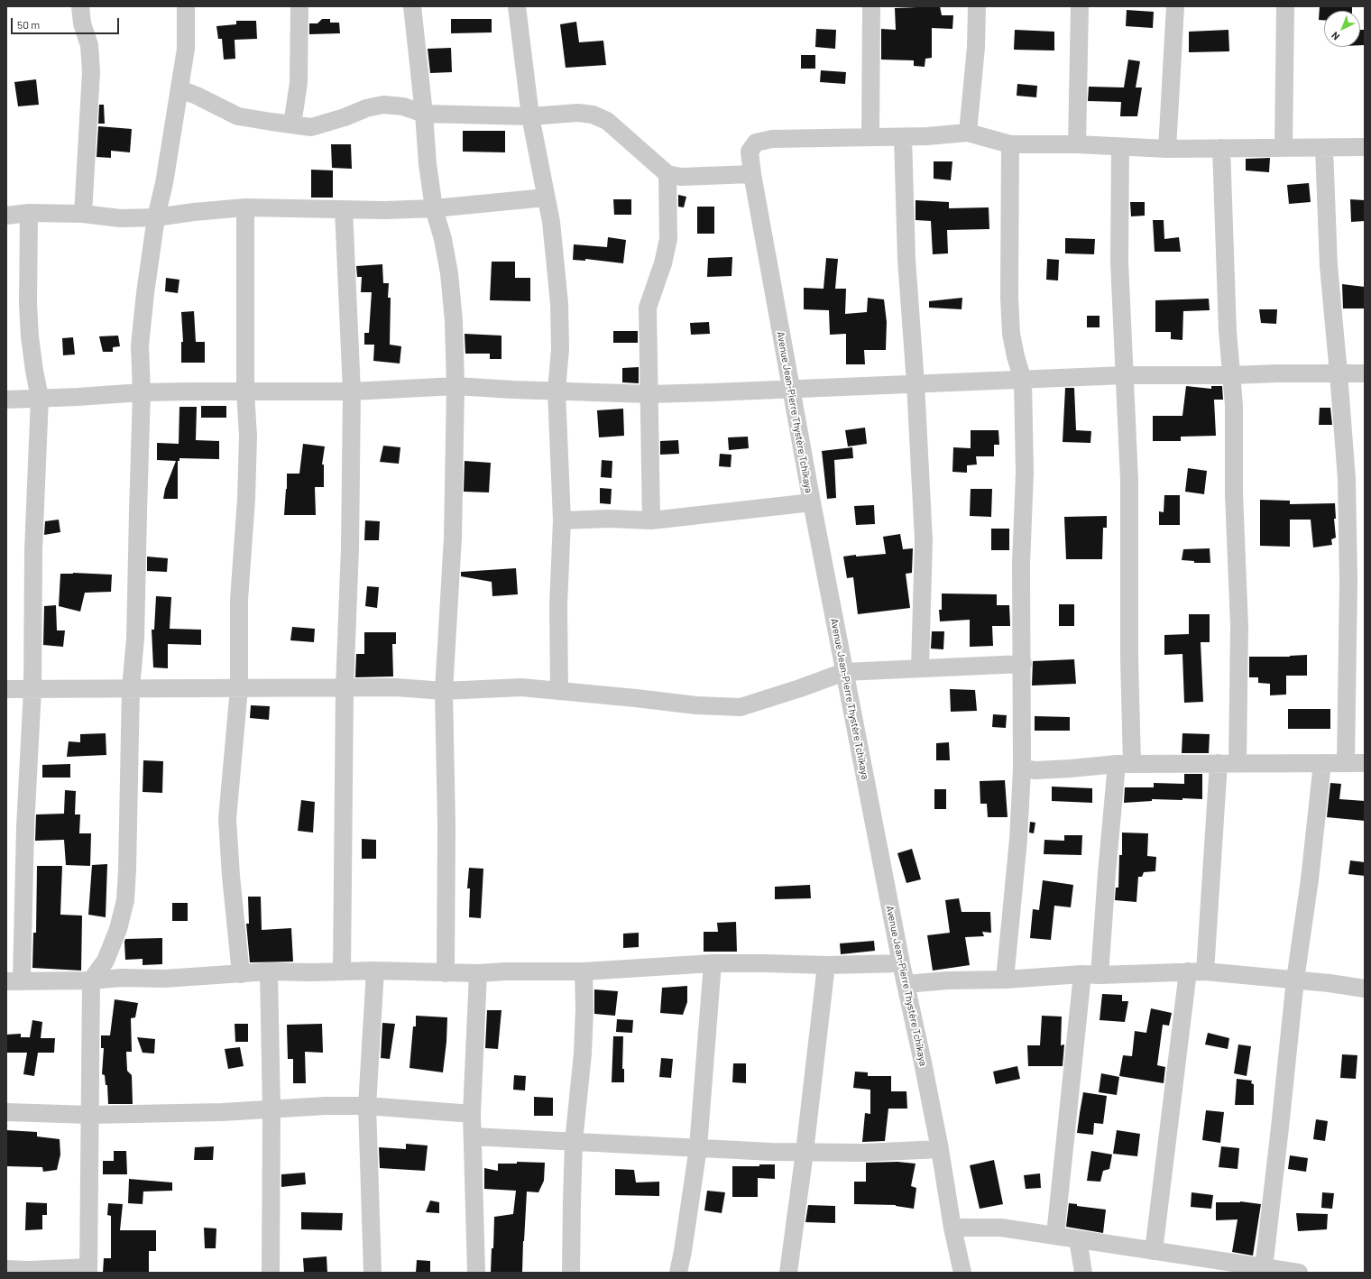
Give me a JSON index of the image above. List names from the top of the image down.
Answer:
{
  "streets": {
    "street": ["Avenue Jean-Pierre Thystère Tchikaya"]
  },
  "scale_bar": "50 m",
  "north": "bottom left"
}
